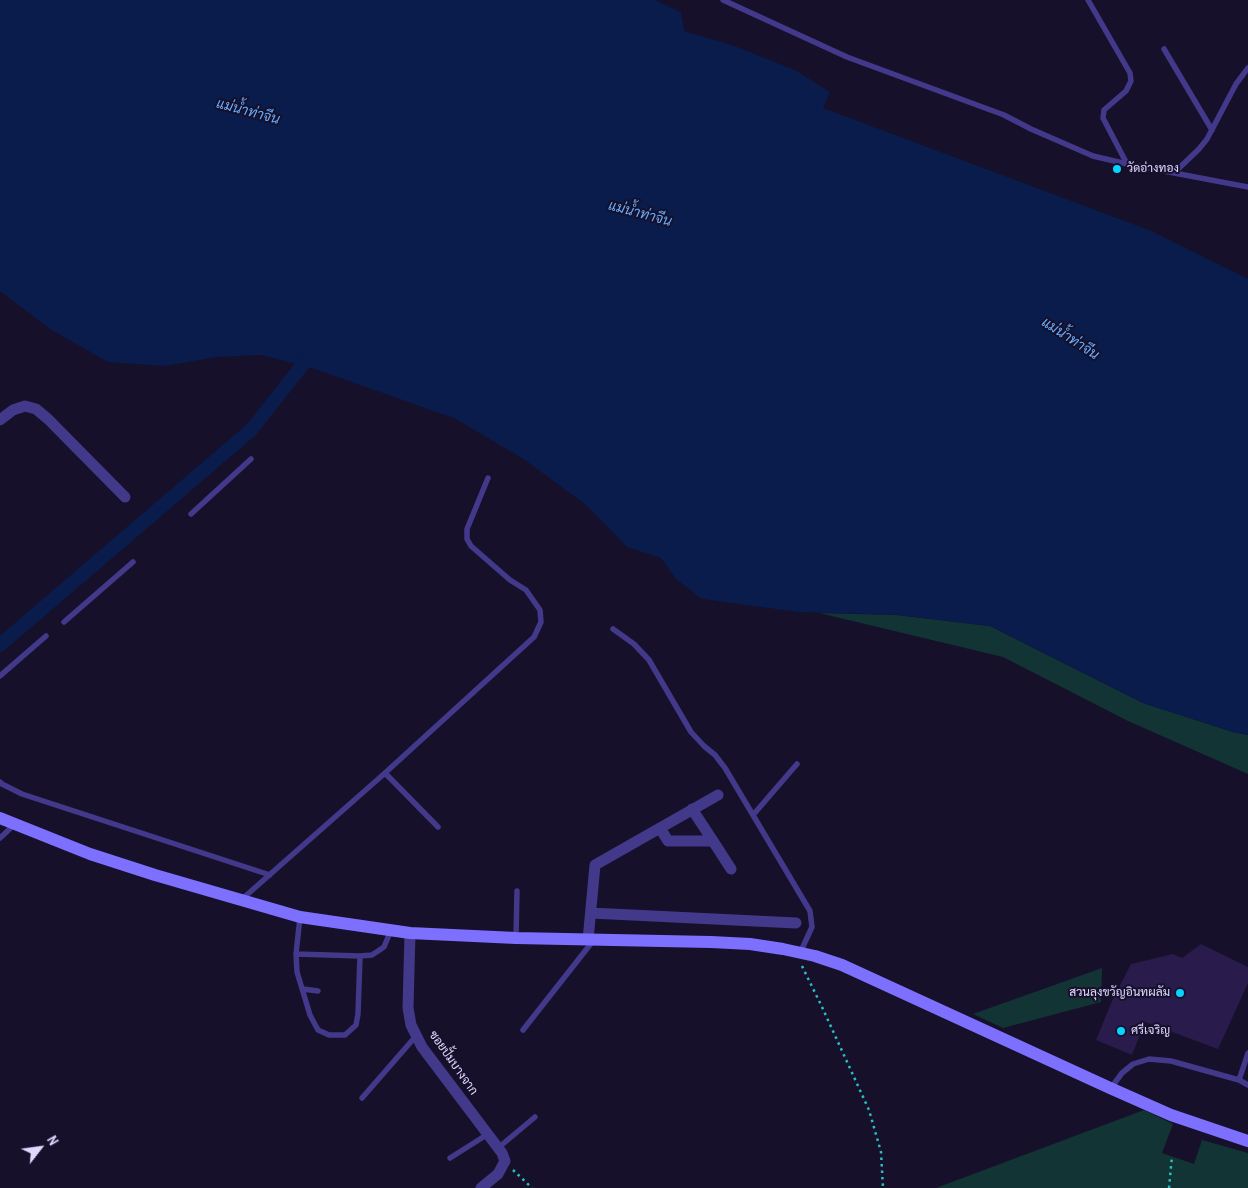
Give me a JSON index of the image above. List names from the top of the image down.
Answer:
{
  "streets": {
    "street": ["ซอยปั้มบางจาก"]
  },
  "water": ["แม่น้ำท่าจีน"],
  "places": ["วัดอ่างทอง", "สวนลุงขวัญอินทผลัม", "ศรีเจริญ"],
  "north": "top right"
}
